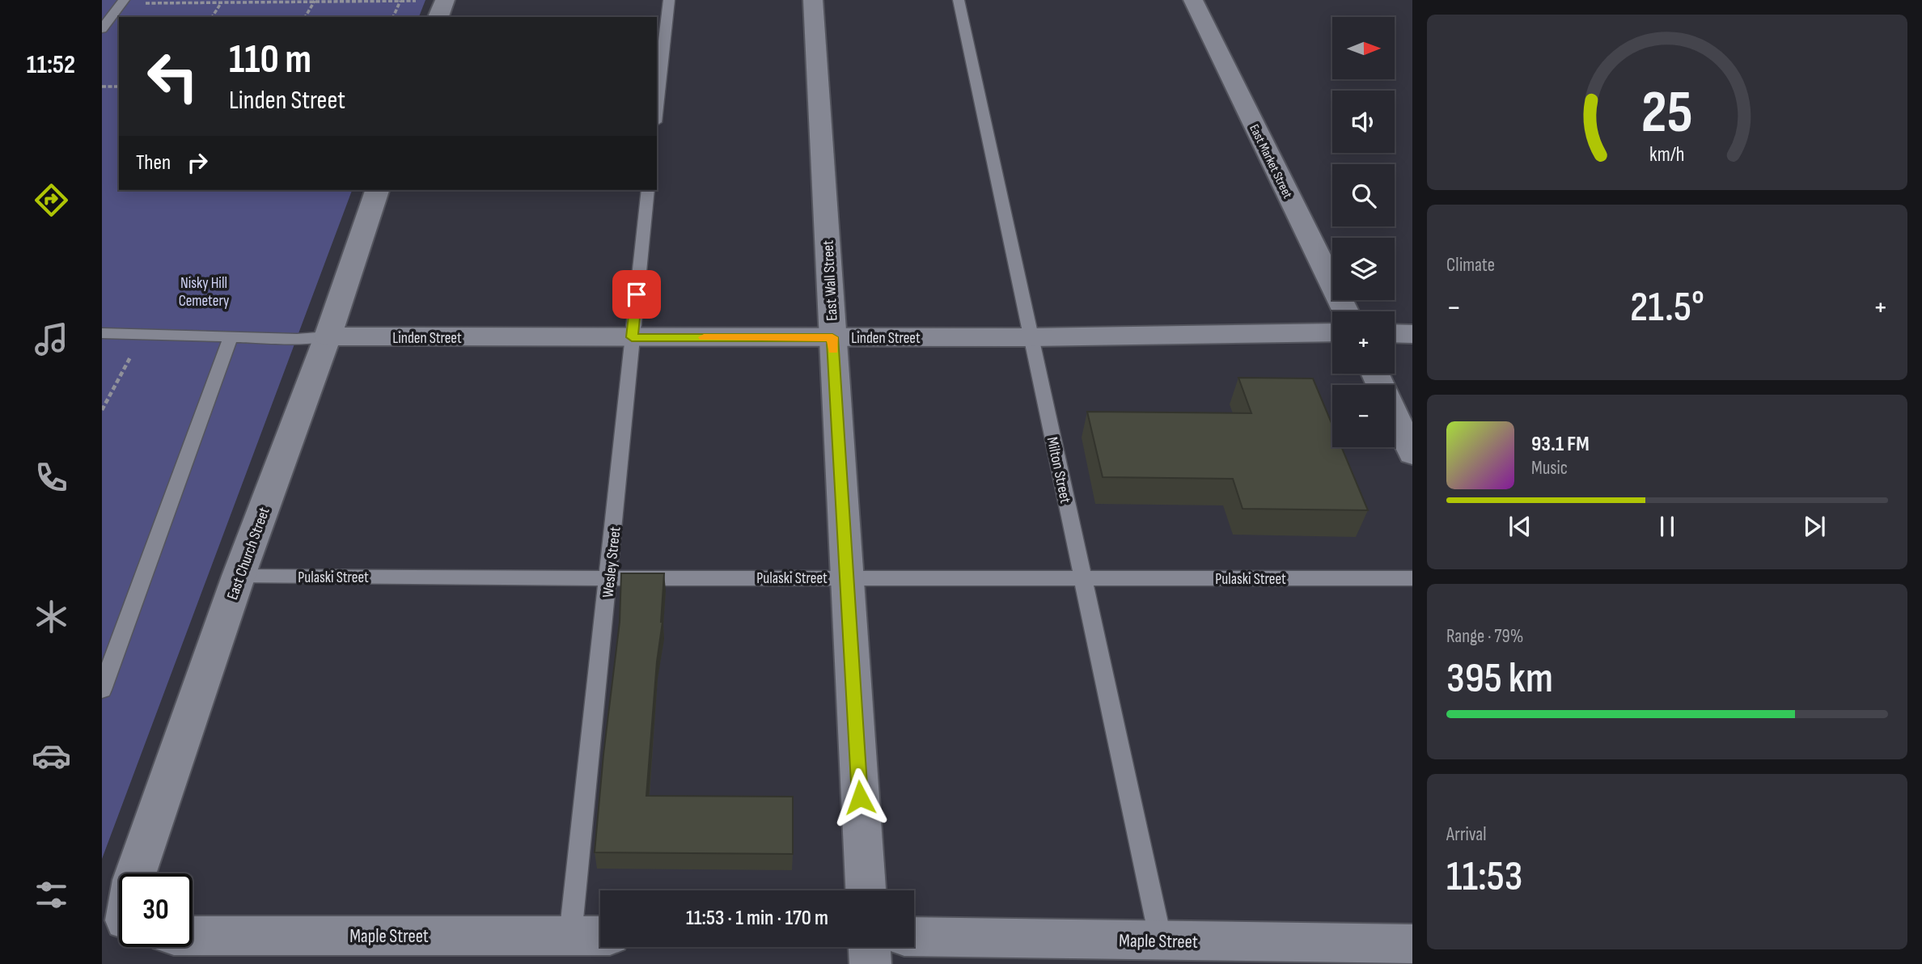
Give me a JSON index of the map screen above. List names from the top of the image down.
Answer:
{
  "streets": {
    "street": [
      "East Market Street",
      "East Wall Street",
      "Linden Street",
      "East Church Street",
      "Maple Street"
    ],
    "lane": ["Milton Street", "Wesley Street", "Pulaski Street"]
  },
  "crossings": [
    ["East Wall Street", "Linden Street"],
    ["East Wall Street", "Pulaski Street"],
    ["Linden Street", "Milton Street"],
    ["Linden Street", "East Church Street"],
    ["Linden Street", "Wesley Street"],
    ["Milton Street", "Pulaski Street"],
    ["Milton Street", "Maple Street"],
    ["East Church Street", "Pulaski Street"],
    ["Wesley Street", "Pulaski Street"],
    ["Wesley Street", "Maple Street"]
  ],
  "parks": ["Nisky Hill Cemetery"],
  "north": "right",
  "page": {
    "tabs": "11:52",
    "map_buttons": ["+", "−"],
    "turn": ["110 m", "Linden Street"],
    "then": "Then",
    "tile": [
      "Climate",
      ["Range · 79%", "395 km"],
      ["Arrival", "11:53"]
    ],
    "heat": ["−", "21.5°", "+"],
    "song": ["93.1 FM", "Music"],
    "limit": "30",
    "trip": "11:53 · 1 min · 170 m",
    "gauge": ["25", "km/h"]
  }
}
